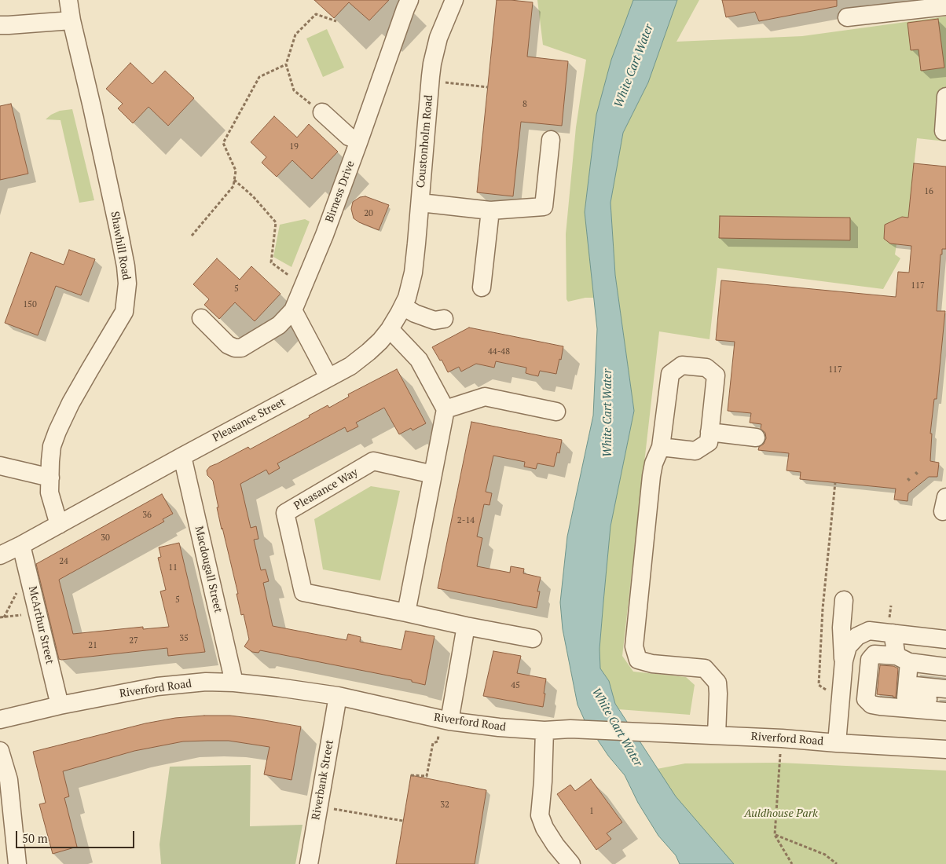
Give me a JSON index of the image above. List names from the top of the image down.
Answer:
{
  "streets": {
    "street": [
      "Coustonholm Road",
      "Birness Drive",
      "Shawhill Road",
      "Pleasance Street",
      "Pleasance Way",
      "Macdougall Street",
      "McArthur Street",
      "Riverford Road",
      "Riverbank Street"
    ]
  },
  "crossings": [
    ["Coustonholm Road", "Pleasance Street"],
    ["Shawhill Road", "Pleasance Street"],
    ["Pleasance Street", "Macdougall Street"],
    ["Pleasance Street", "McArthur Street"],
    ["Macdougall Street", "Riverford Road"],
    ["McArthur Street", "Riverford Road"],
    ["Riverford Road", "Riverbank Street"]
  ],
  "water": ["White Cart Water"],
  "parks": ["Auldhouse Park"],
  "house_numbers": [
    "8",
    "19",
    "16",
    "20",
    "117",
    "5",
    "150",
    "44-48",
    "117",
    "36",
    "2-14",
    "30",
    "24",
    "11",
    "5",
    "35",
    "27",
    "21",
    "45",
    "32",
    "1"
  ],
  "scale_bar": "50 m"
}
